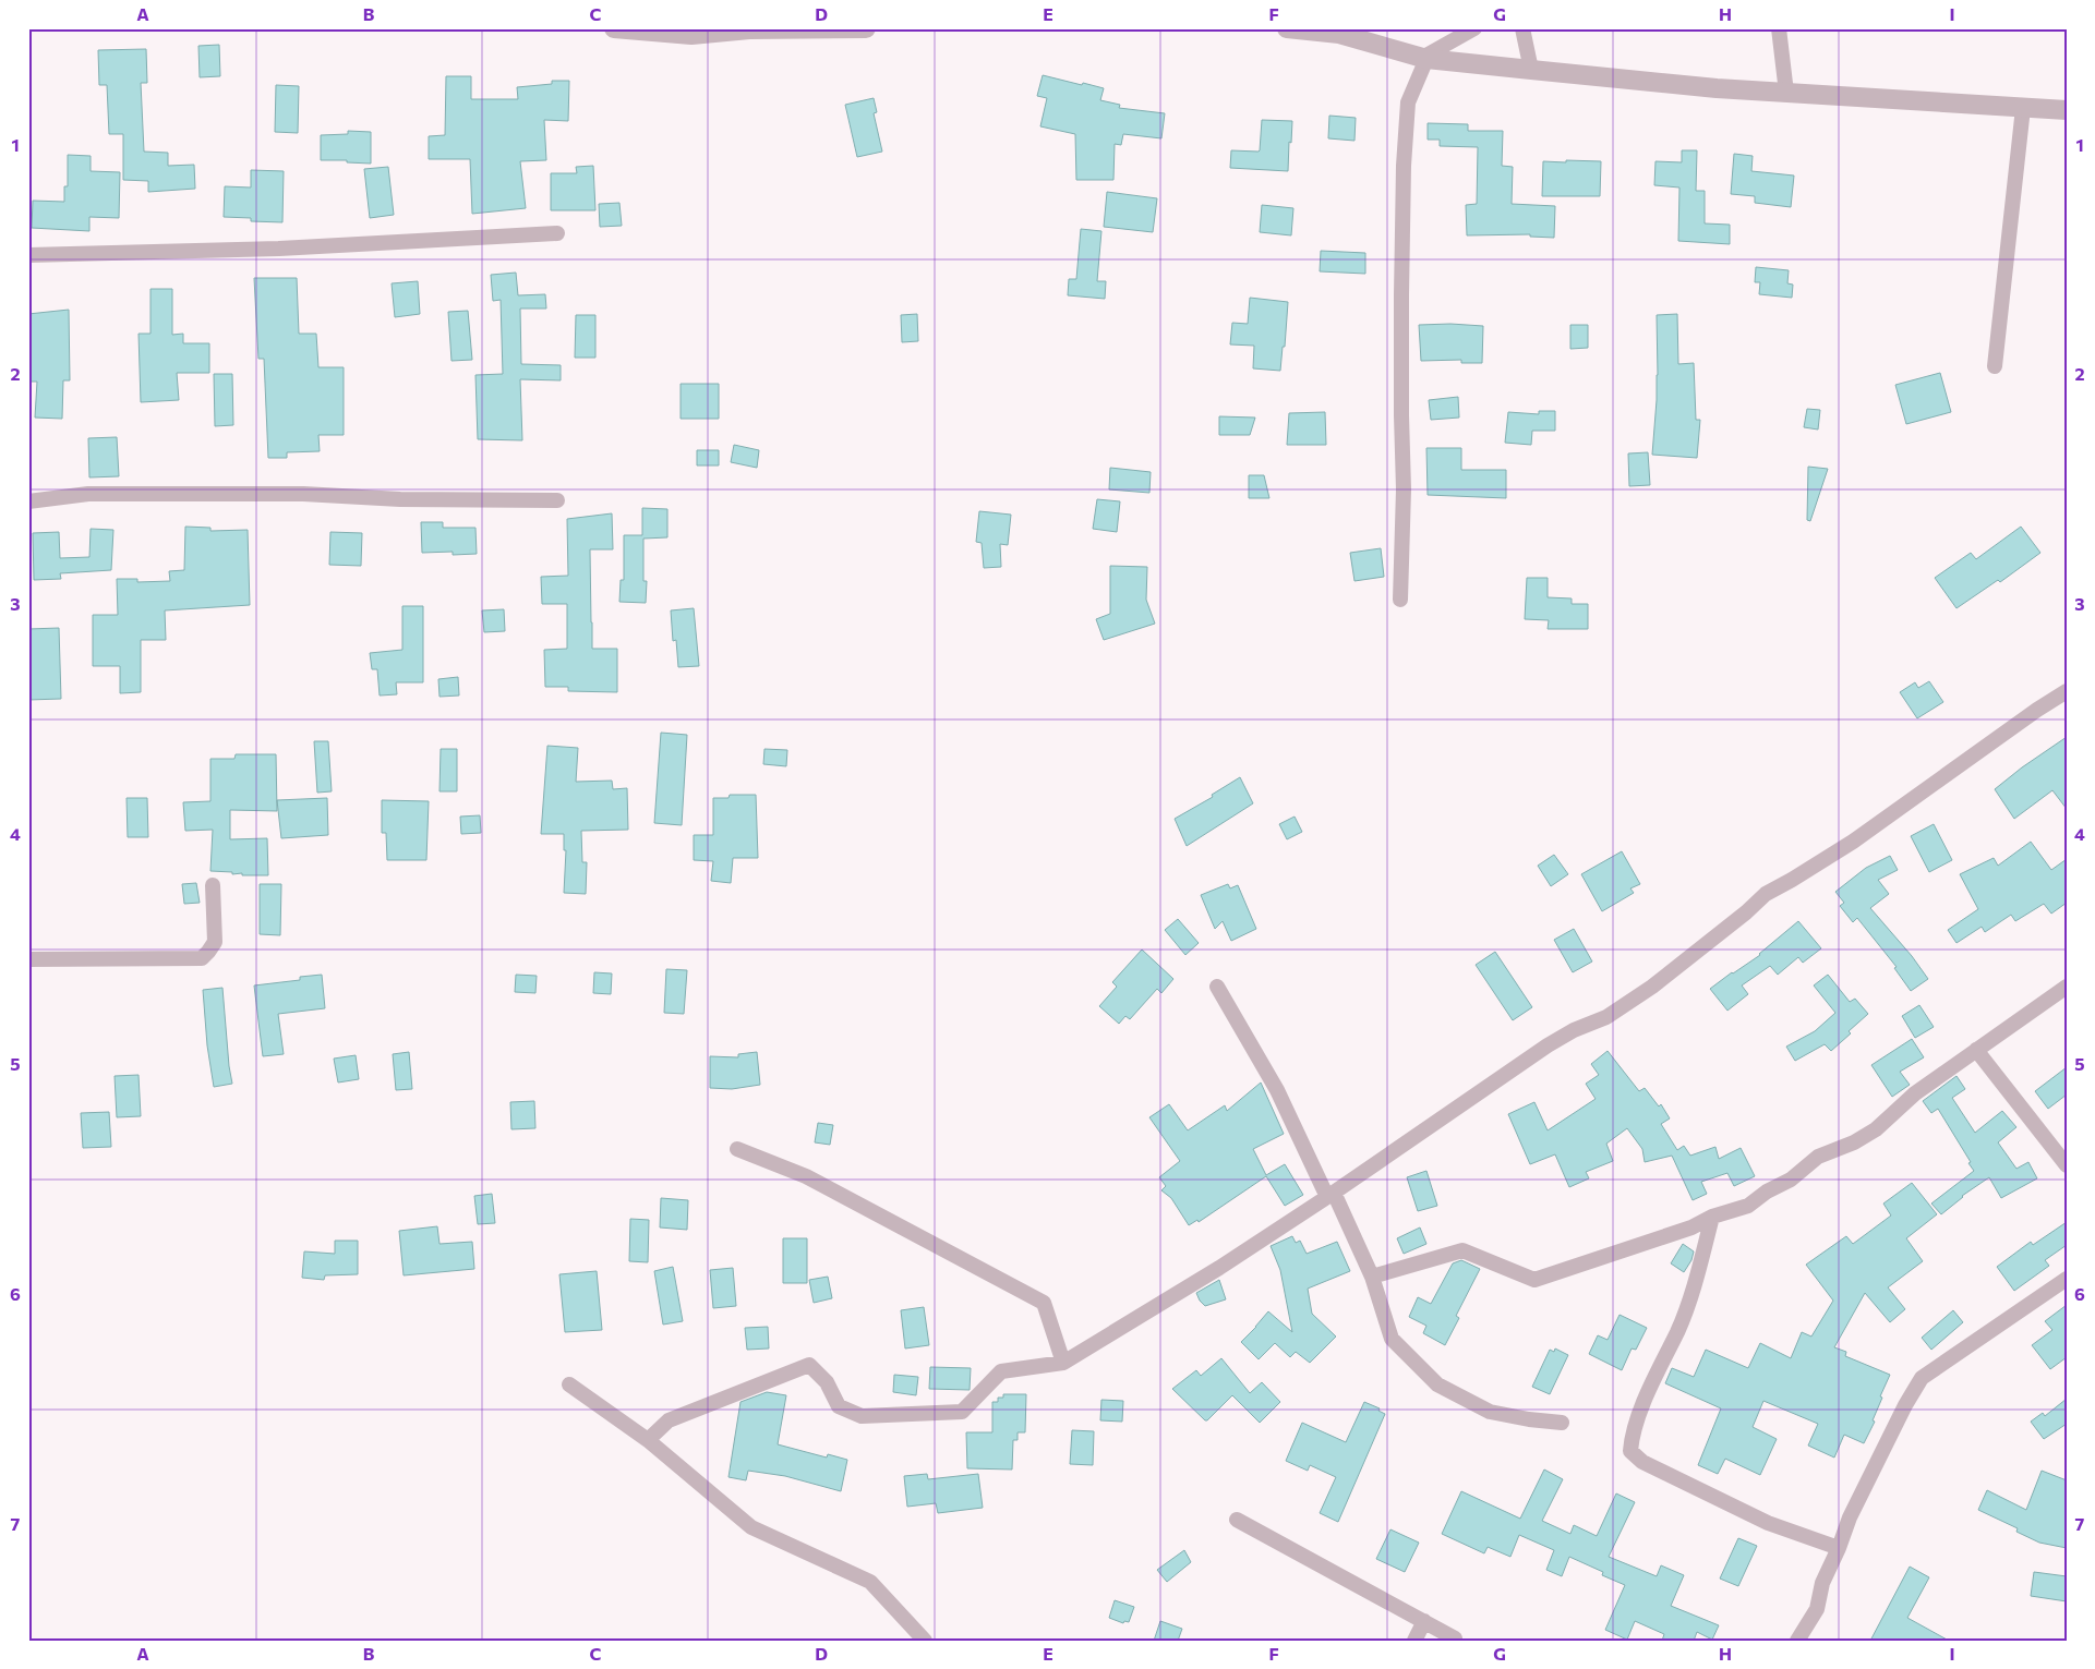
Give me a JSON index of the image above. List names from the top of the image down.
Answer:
{
  "grid": {
    "columns": [
      "A",
      "B",
      "C",
      "D",
      "E",
      "F",
      "G",
      "H",
      "I"
    ],
    "rows": [
      "1",
      "2",
      "3",
      "4",
      "5",
      "6",
      "7"
    ]
  }
}
